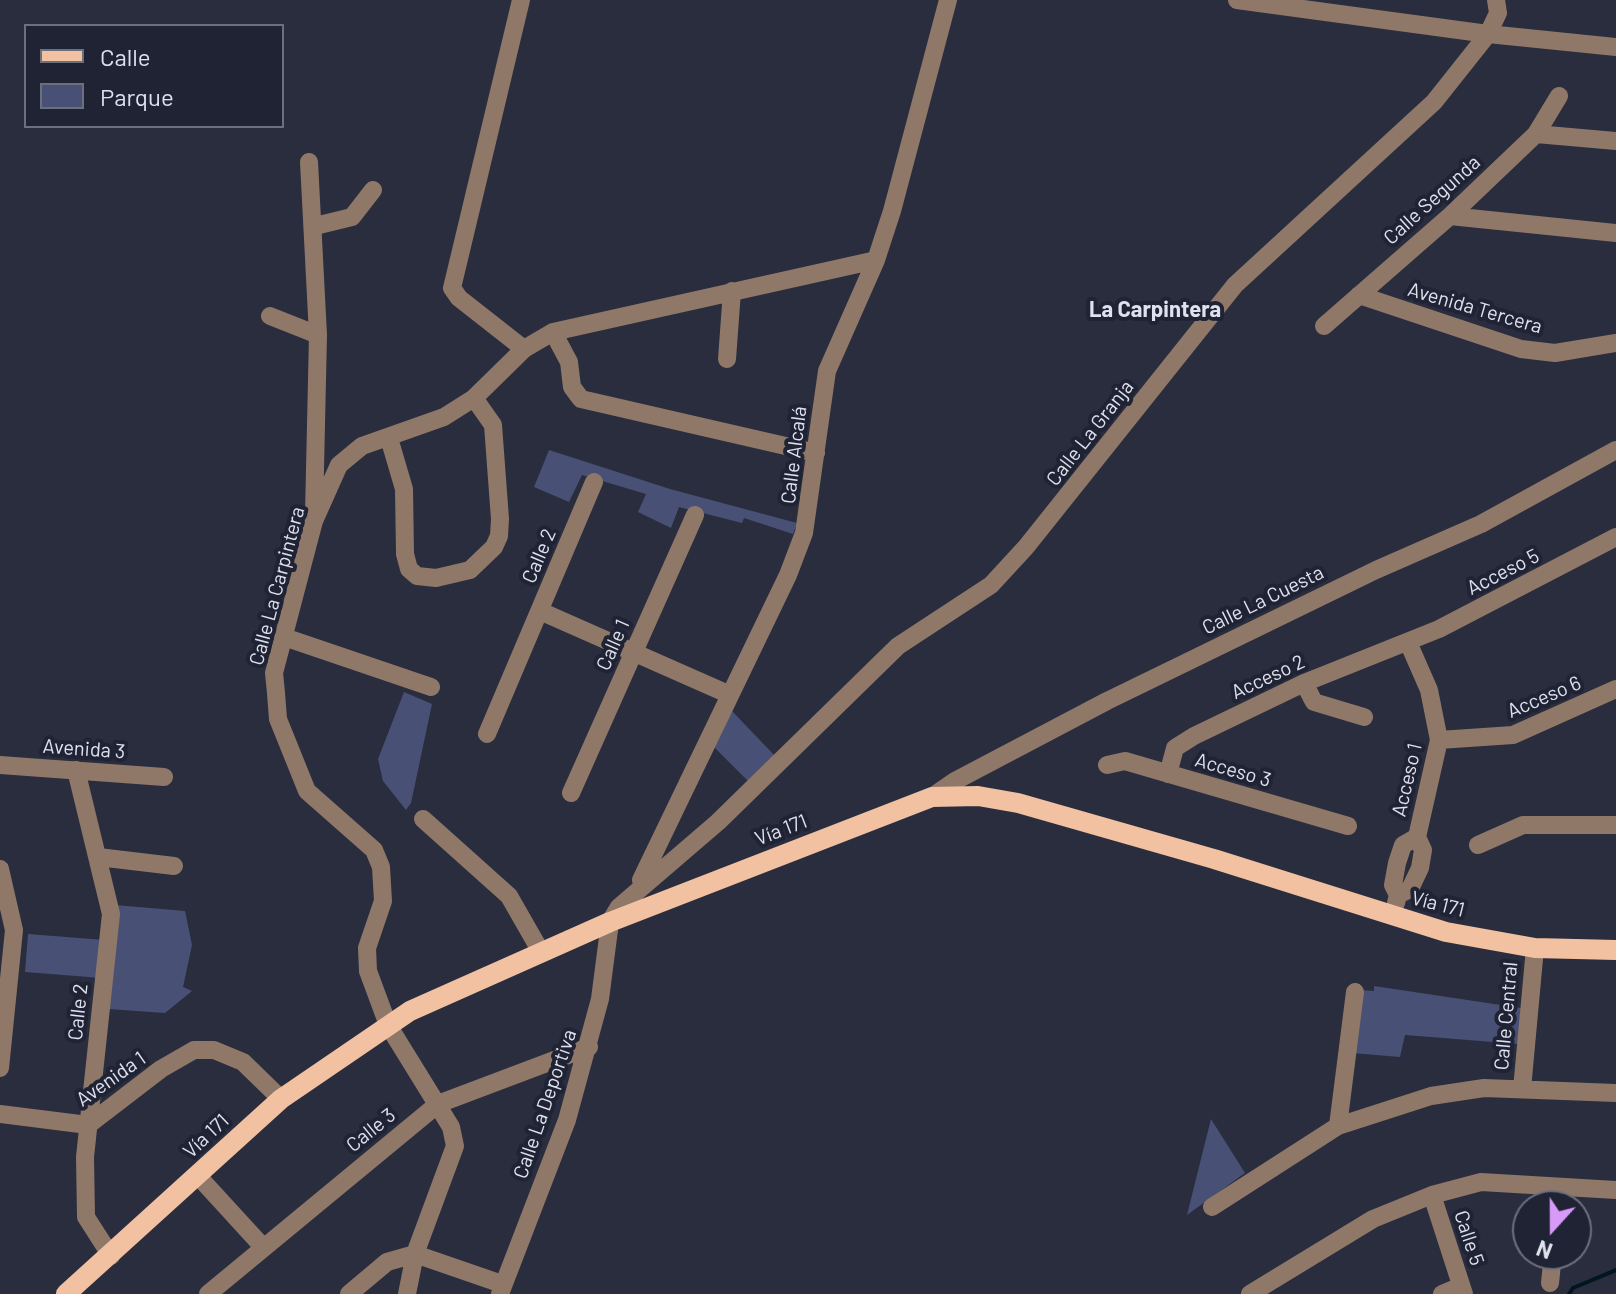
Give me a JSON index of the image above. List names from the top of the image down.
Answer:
{
  "streets": {
    "main road": ["Vía 171"],
    "street": [
      "Calle Segunda",
      "Avenida Tercera",
      "Calle La Granja",
      "Calle Alcalá",
      "Calle 2",
      "Acceso 5",
      "Calle La Carpintera",
      "Calle La Cuesta",
      "Calle 1",
      "Acceso 2",
      "Acceso 6",
      "Avenida 3",
      "Acceso 3",
      "Acceso 1",
      "Calle Central",
      "Avenida 1",
      "Calle La Deportiva",
      "Calle 3",
      "Calle 5"
    ]
  },
  "crossings": [
    ["Calle Segunda", "Avenida Tercera"],
    ["Calle La Granja", "Calle Alcalá"],
    ["Calle La Granja", "Vía 171"],
    ["Calle La Granja", "Calle La Deportiva"],
    ["Calle Alcalá", "Calle La Carpintera"],
    ["Calle 2", "Avenida 3"],
    ["Calle 2", "Vía 171"],
    ["Calle 2", "Avenida 1"],
    ["Acceso 5", "Acceso 2"],
    ["Acceso 5", "Acceso 1"],
    ["Calle La Carpintera", "Vía 171"],
    ["Calle La Cuesta", "Vía 171"],
    ["Acceso 2", "Acceso 3"],
    ["Acceso 2", "Acceso 1"],
    ["Acceso 6", "Acceso 1"],
    ["Acceso 1", "Vía 171"],
    ["Vía 171", "Calle Central"],
    ["Vía 171", "Avenida 1"],
    ["Vía 171", "Calle La Deportiva"],
    ["Calle La Deportiva", "Calle 3"]
  ],
  "districts": ["La Carpintera"],
  "legend": ["Calle", "Parque"],
  "north": "bottom"
}
